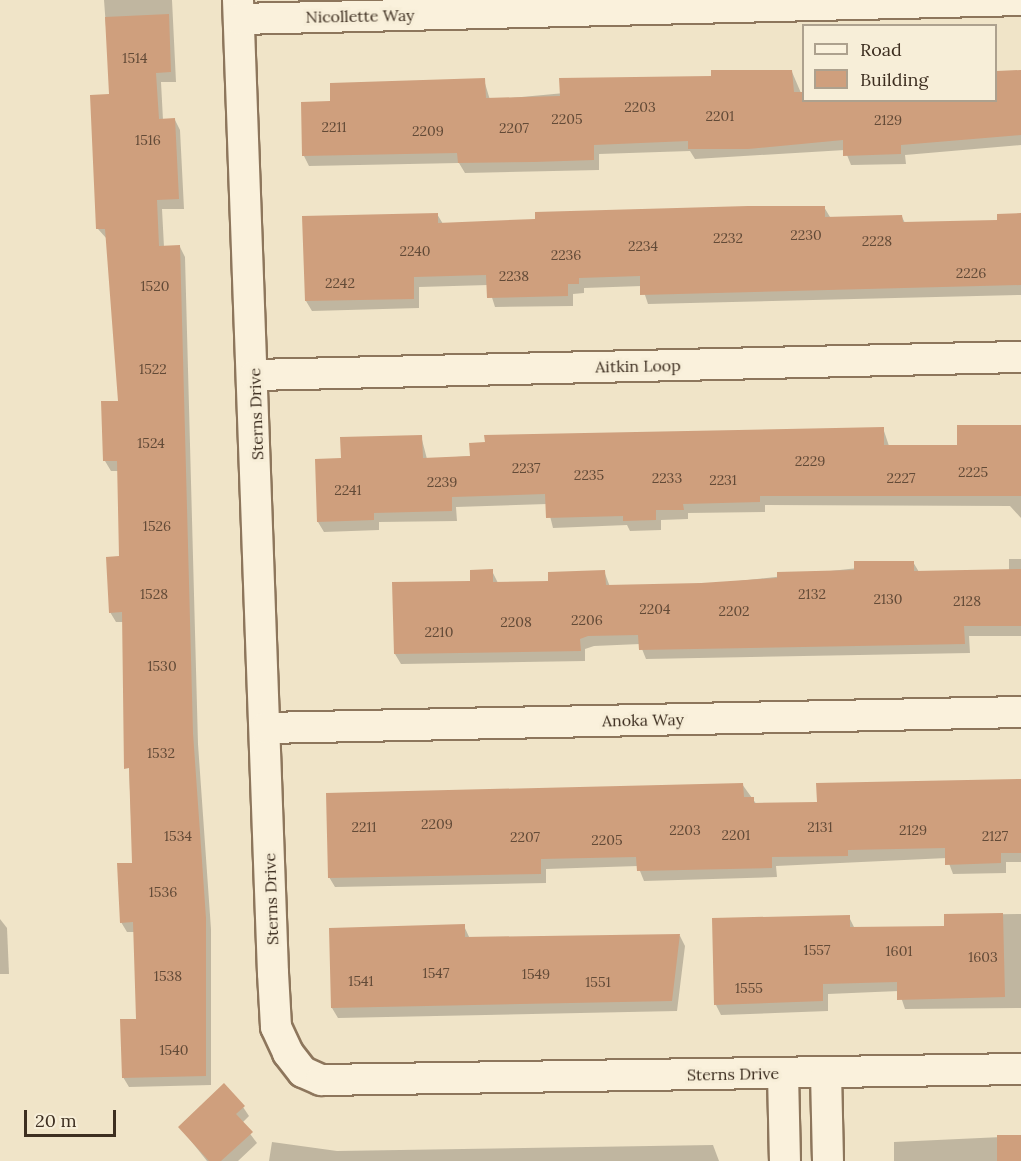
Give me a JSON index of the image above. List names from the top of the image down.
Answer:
{
  "streets": {
    "street": [
      "Nicollette Way",
      "Aitkin Loop",
      "Sterns Drive",
      "Anoka Way"
    ]
  },
  "crossings": [
    ["Nicollette Way", "Sterns Drive"],
    ["Aitkin Loop", "Sterns Drive"],
    ["Sterns Drive", "Anoka Way"]
  ],
  "house_numbers": [
    "1514",
    "2203",
    "2201",
    "2205",
    "2129",
    "2211",
    "2207",
    "2209",
    "1516",
    "2230",
    "2232",
    "2228",
    "2234",
    "2240",
    "2236",
    "2226",
    "2238",
    "2242",
    "1520",
    "1522",
    "1524",
    "2229",
    "2237",
    "2225",
    "2235",
    "2233",
    "2227",
    "2231",
    "2239",
    "2241",
    "1526",
    "1528",
    "2132",
    "2130",
    "2128",
    "2204",
    "2202",
    "2206",
    "2208",
    "2210",
    "1530",
    "1532",
    "2209",
    "2211",
    "2131",
    "2203",
    "2129",
    "2201",
    "1534",
    "2127",
    "2207",
    "2205",
    "1536",
    "1557",
    "1601",
    "1603",
    "1547",
    "1549",
    "1538",
    "1541",
    "1551",
    "1555",
    "1540"
  ],
  "legend": ["Road", "Building"],
  "scale_bar": "20 m"
}
